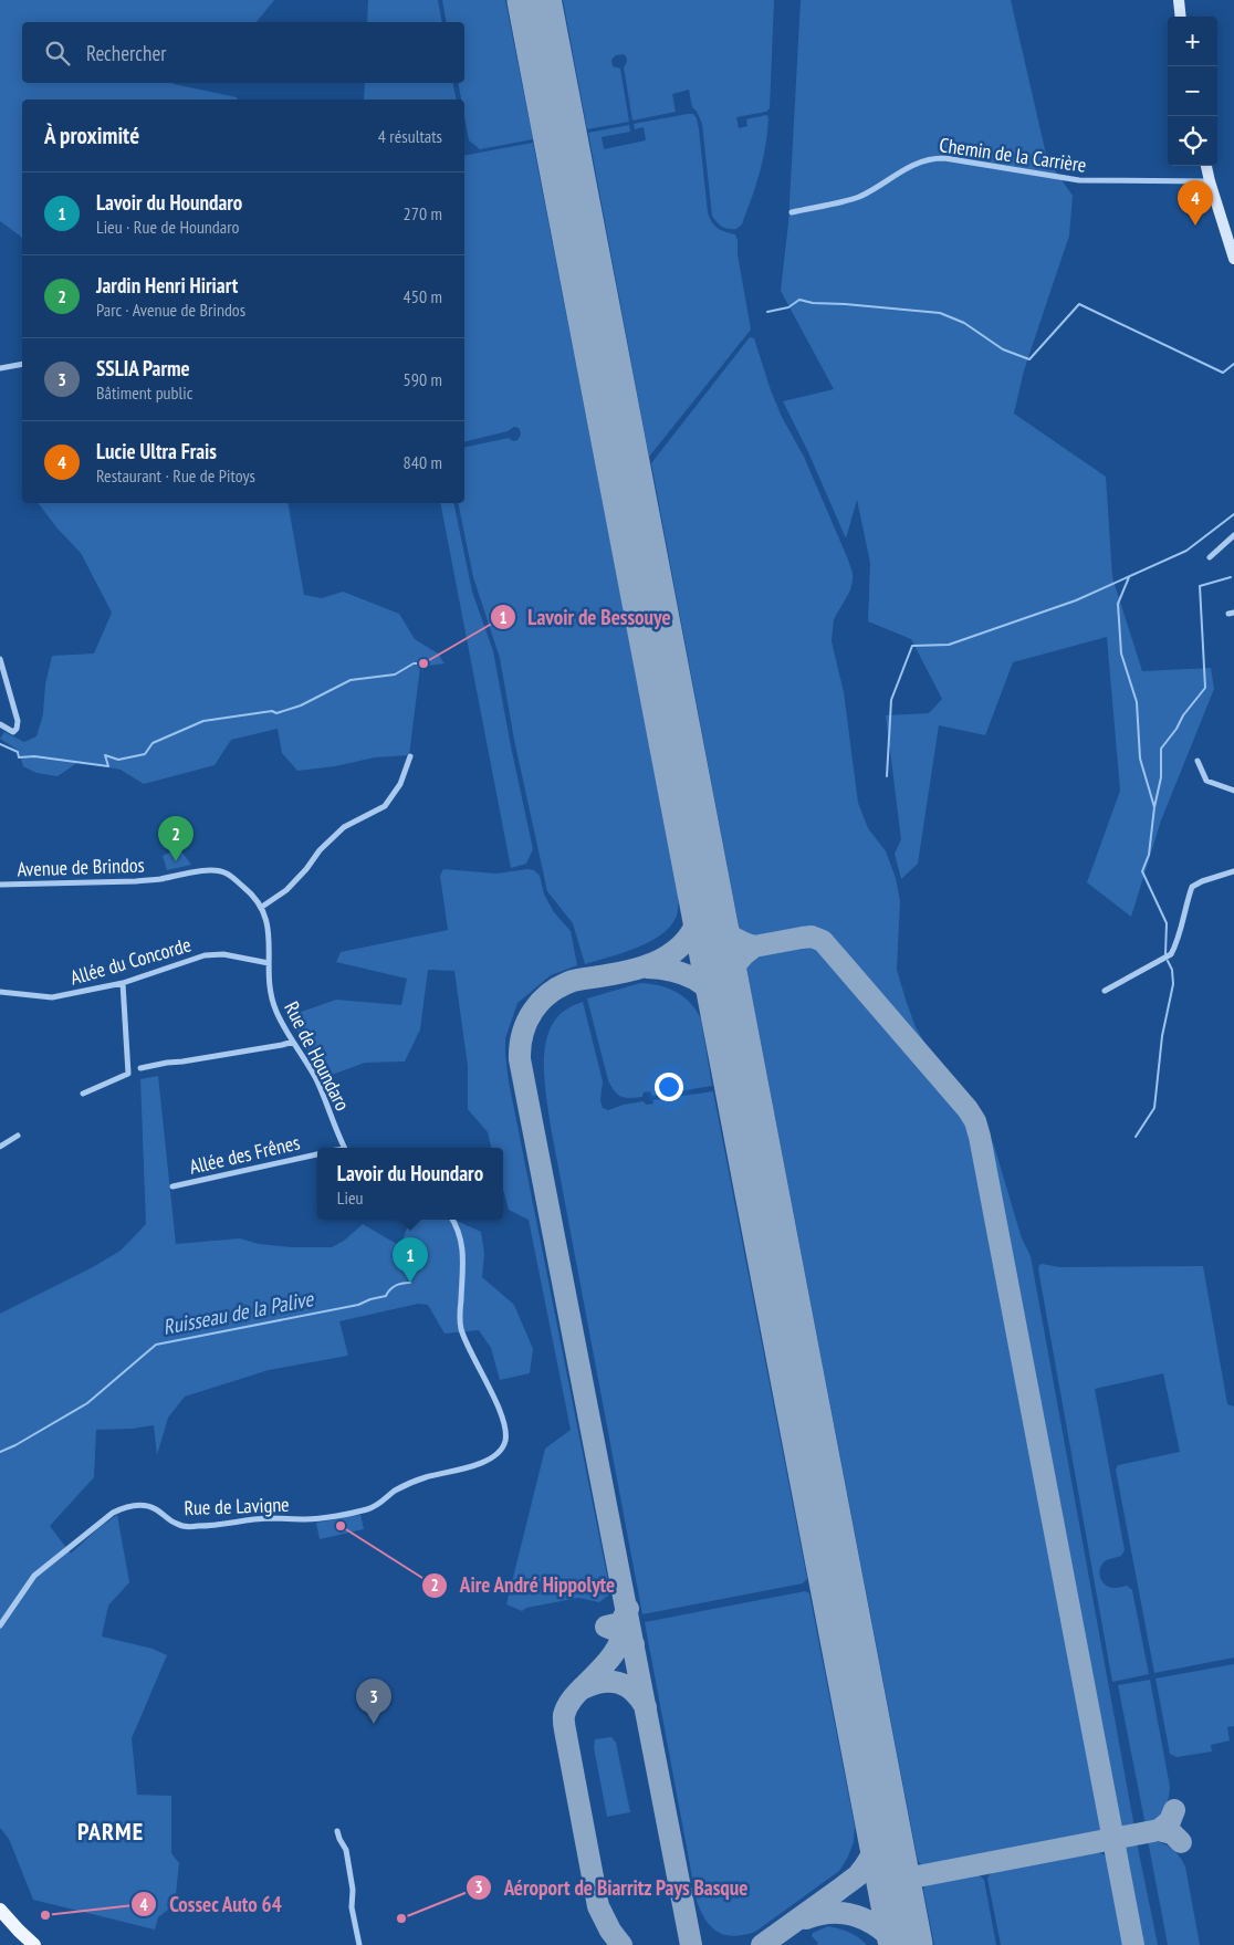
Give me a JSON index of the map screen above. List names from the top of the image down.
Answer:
{
  "streets": {
    "street": [
      "Chemin de la Carrière",
      "Avenue de Brindos",
      "Allée du Concorde",
      "Rue de Houndaro",
      "Allée des Frênes",
      "Rue de Lavigne"
    ]
  },
  "crossings": [
    ["Avenue de Brindos", "Rue de Houndaro"],
    ["Allée du Concorde", "Rue de Houndaro"]
  ],
  "districts": ["PARME"],
  "water": ["Ruisseau de la Palive"],
  "places": [
    "Lavoir de Bessouye",
    "Aire André Hippolyte",
    "Cossec Auto 64",
    "Aéroport de Biarritz Pays Basque"
  ],
  "page": {
    "map_buttons": ["+", "−"],
    "search": "Rechercher",
    "heading": ["À proximité", "4 résultats"],
    "list": [
      {
        "mark": "1",
        "name": "Lavoir du Houndaro",
        "note": "Lieu · Rue de Houndaro",
        "value": "270 m"
      },
      {
        "mark": "2",
        "name": "Jardin Henri Hiriart",
        "note": "Parc · Avenue de Brindos",
        "value": "450 m"
      },
      {
        "mark": "3",
        "name": "SSLIA Parme",
        "note": "Bâtiment public",
        "value": "590 m"
      },
      {
        "mark": "4",
        "name": "Lucie Ultra Frais",
        "note": "Restaurant · Rue de Pitoys",
        "value": "840 m"
      }
    ],
    "pins": [
      "4",
      "2",
      "1",
      "3"
    ],
    "popup": ["Lavoir du Houndaro", "Lieu"]
  }
}
